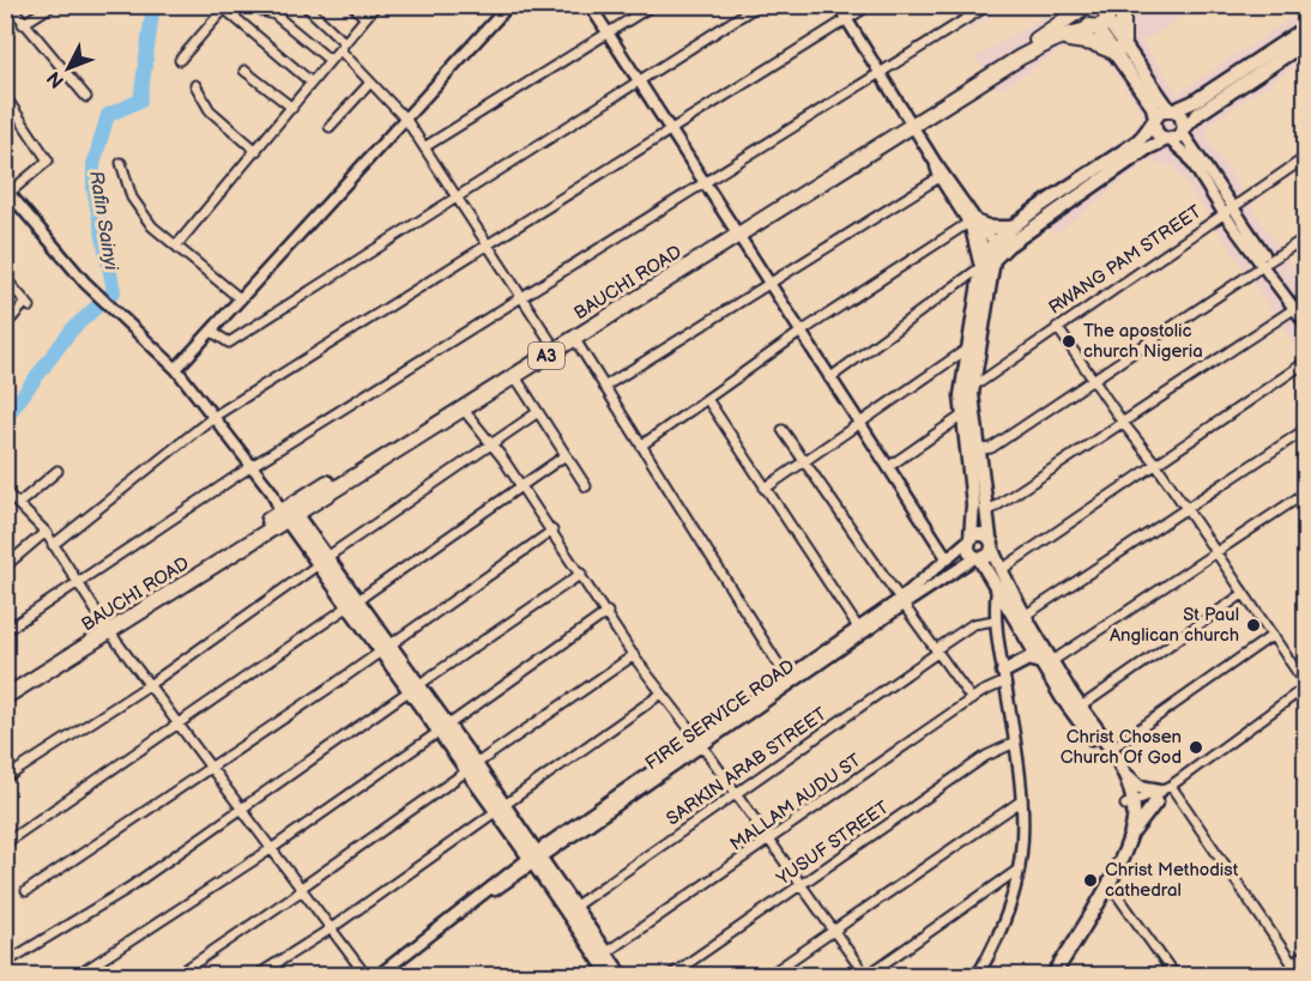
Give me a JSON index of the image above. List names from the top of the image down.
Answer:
{
  "streets": {
    "highway": ["BAUCHI ROAD", "A3"],
    "street": [
      "RWANG PAM STREET",
      "FIRE SERVICE ROAD",
      "SARKIN ARAB STREET",
      "MALLAM AUDU ST",
      "YUSUF STREET"
    ]
  },
  "crossings": [
    ["BAUCHI ROAD", "A3"]
  ],
  "water": ["Rafin Sainyi"],
  "places": [
    "The apostolic church Nigeria",
    "St Paul Anglican church",
    "Christ Chosen Church Of God",
    "Christ Methodist cathedral"
  ],
  "north": "bottom left"
}
